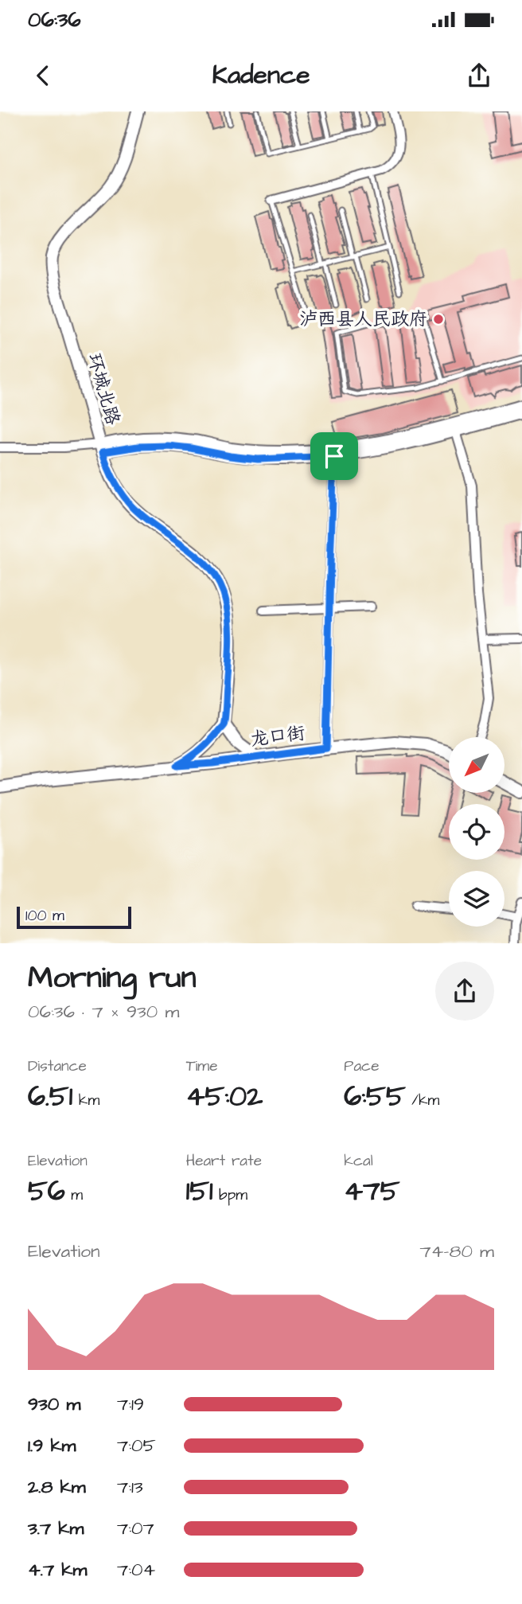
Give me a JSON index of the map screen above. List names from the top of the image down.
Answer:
{
  "streets": {
    "main road": ["环城北路", "龙口街"]
  },
  "places": ["泸西县人民政府"],
  "scale_bar": "100 m",
  "north": "bottom left",
  "page": {
    "status": "06:36",
    "header": "Kadence",
    "scale": "100 m",
    "heading": ["Morning run", "06:36 · 7 × 930 m"],
    "stats": [
      ["Distance", "6.51 km"],
      ["Time", "45:02"],
      ["Pace", "6:55 /km"],
      ["Elevation", "56 m"],
      ["Heart rate", "151 bpm"],
      ["kcal", "475"]
    ],
    "chart": ["Elevation", "74–80 m"],
    "list": [
      {
        "name": "930 m",
        "note": "7:19"
      },
      {
        "name": "1.9 km",
        "note": "7:05"
      },
      {
        "name": "2.8 km",
        "note": "7:13"
      },
      {
        "name": "3.7 km",
        "note": "7:07"
      },
      {
        "name": "4.7 km",
        "note": "7:04"
      }
    ]
  }
}
